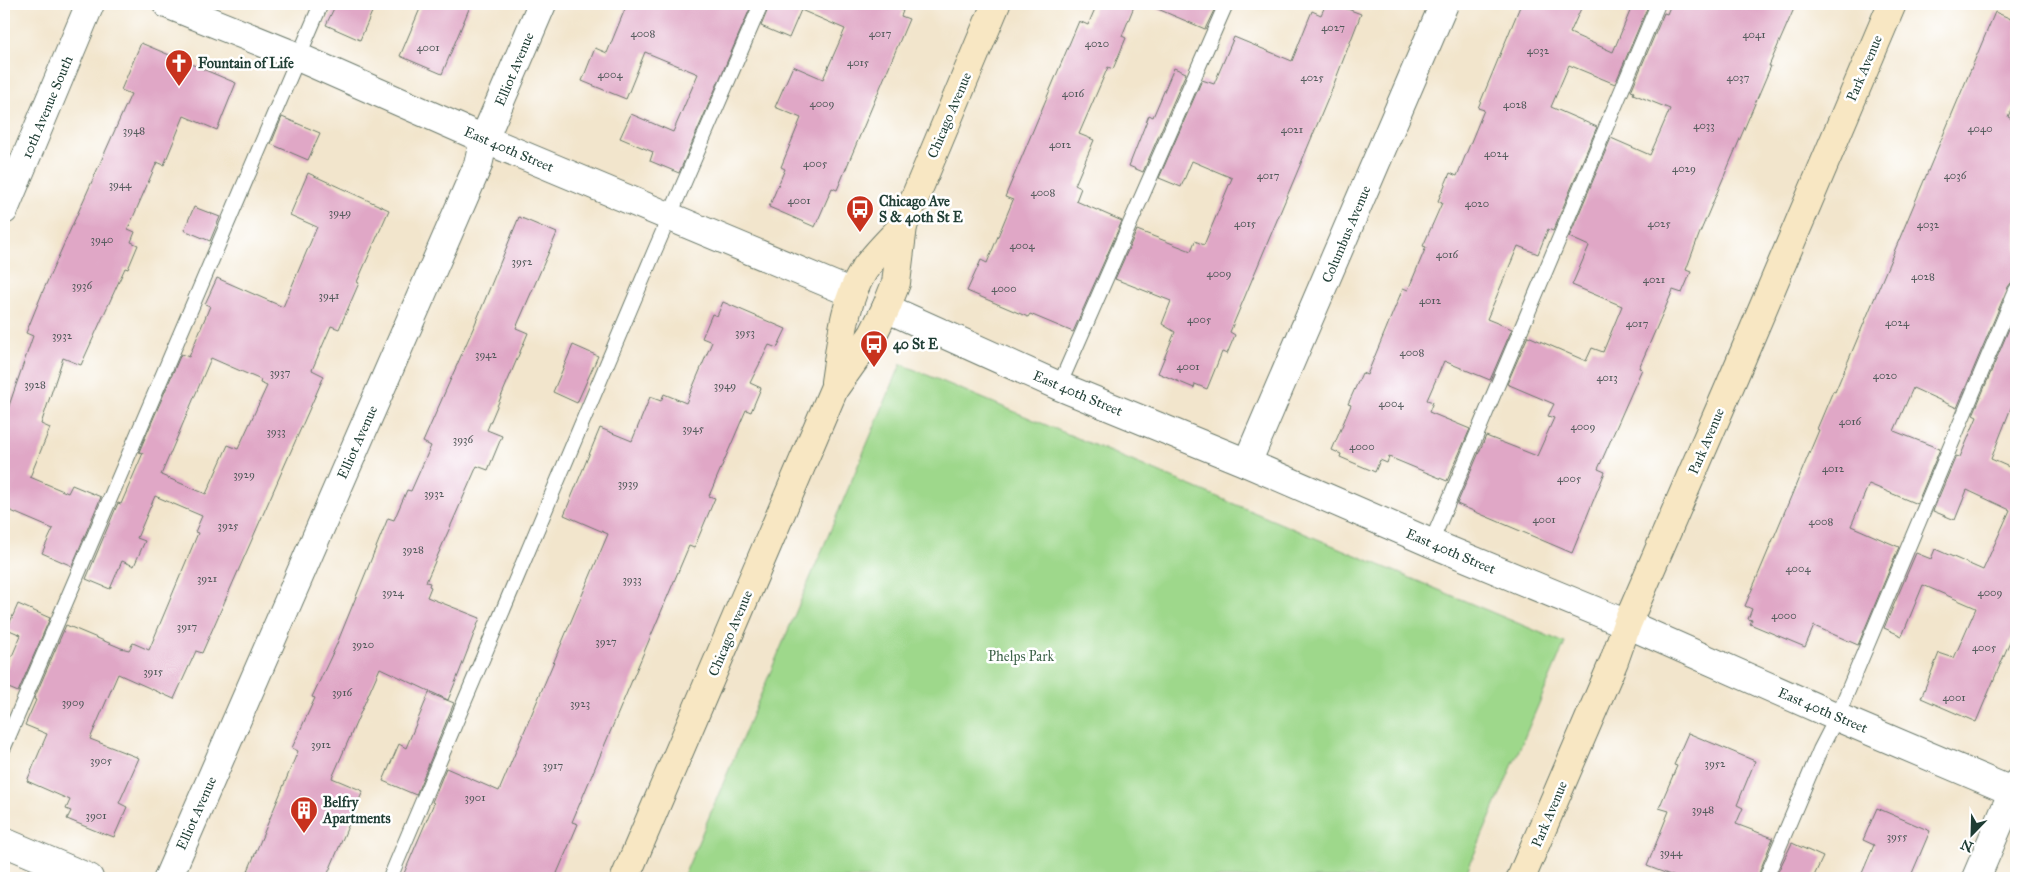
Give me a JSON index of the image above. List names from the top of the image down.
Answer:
{
  "streets": {
    "street": [
      "Park Avenue",
      "Elliot Avenue",
      "10th Avenue South",
      "Chicago Avenue",
      "East 40th Street",
      "Columbus Avenue"
    ]
  },
  "crossings": [
    ["Park Avenue", "East 40th Street"],
    ["Elliot Avenue", "East 40th Street"],
    ["Chicago Avenue", "East 40th Street"],
    ["East 40th Street", "Columbus Avenue"]
  ],
  "parks": ["Phelps Park"],
  "places": {
    "church": ["Fountain of Life"],
    "bus stop": ["Chicago Ave S & 40th St E", "40 St E"],
    "building": ["Belfry Apartments"]
  },
  "house_numbers": [
    "4027",
    "4008",
    "4017",
    "4041",
    "4020",
    "4001",
    "4032",
    "4015",
    "4004",
    "4025",
    "4037",
    "4016",
    "4009",
    "4028",
    "4033",
    "4040",
    "4021",
    "3948",
    "4012",
    "4024",
    "4005",
    "4029",
    "4017",
    "4036",
    "3944",
    "4008",
    "4001",
    "4020",
    "3949",
    "4015",
    "4025",
    "4032",
    "3940",
    "4004",
    "4016",
    "3952",
    "4009",
    "4028",
    "4021",
    "3936",
    "4000",
    "3941",
    "4012",
    "4005",
    "4024",
    "4017",
    "3953",
    "3932",
    "4008",
    "3942",
    "4001",
    "3937",
    "4020",
    "4013",
    "3928",
    "3949",
    "4004",
    "4016",
    "4009",
    "3945",
    "3933",
    "3936",
    "4000",
    "4012",
    "3929",
    "4005",
    "3939",
    "3932",
    "4001",
    "4008",
    "3925",
    "3928",
    "4004",
    "3921",
    "3933",
    "3924",
    "4009",
    "4000",
    "3917",
    "3927",
    "3920",
    "4005",
    "3915",
    "3916",
    "4001",
    "3909",
    "3923",
    "3912",
    "3905",
    "3952",
    "3917",
    "3901",
    "3948",
    "3901",
    "3955",
    "3944"
  ],
  "north": "bottom left"
}
